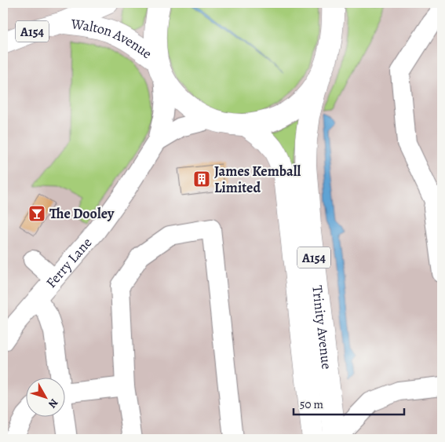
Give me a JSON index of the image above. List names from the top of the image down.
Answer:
{
  "streets": {
    "main road": ["A154", "Walton Avenue", "Trinity Avenue"],
    "street": ["Ferry Lane"]
  },
  "crossings": [
    ["Walton Avenue", "Ferry Lane"]
  ],
  "places": {
    "building": ["James Kemball Limited"],
    "bar": ["The Dooley"]
  },
  "scale_bar": "50 m",
  "north": "bottom right"
}
